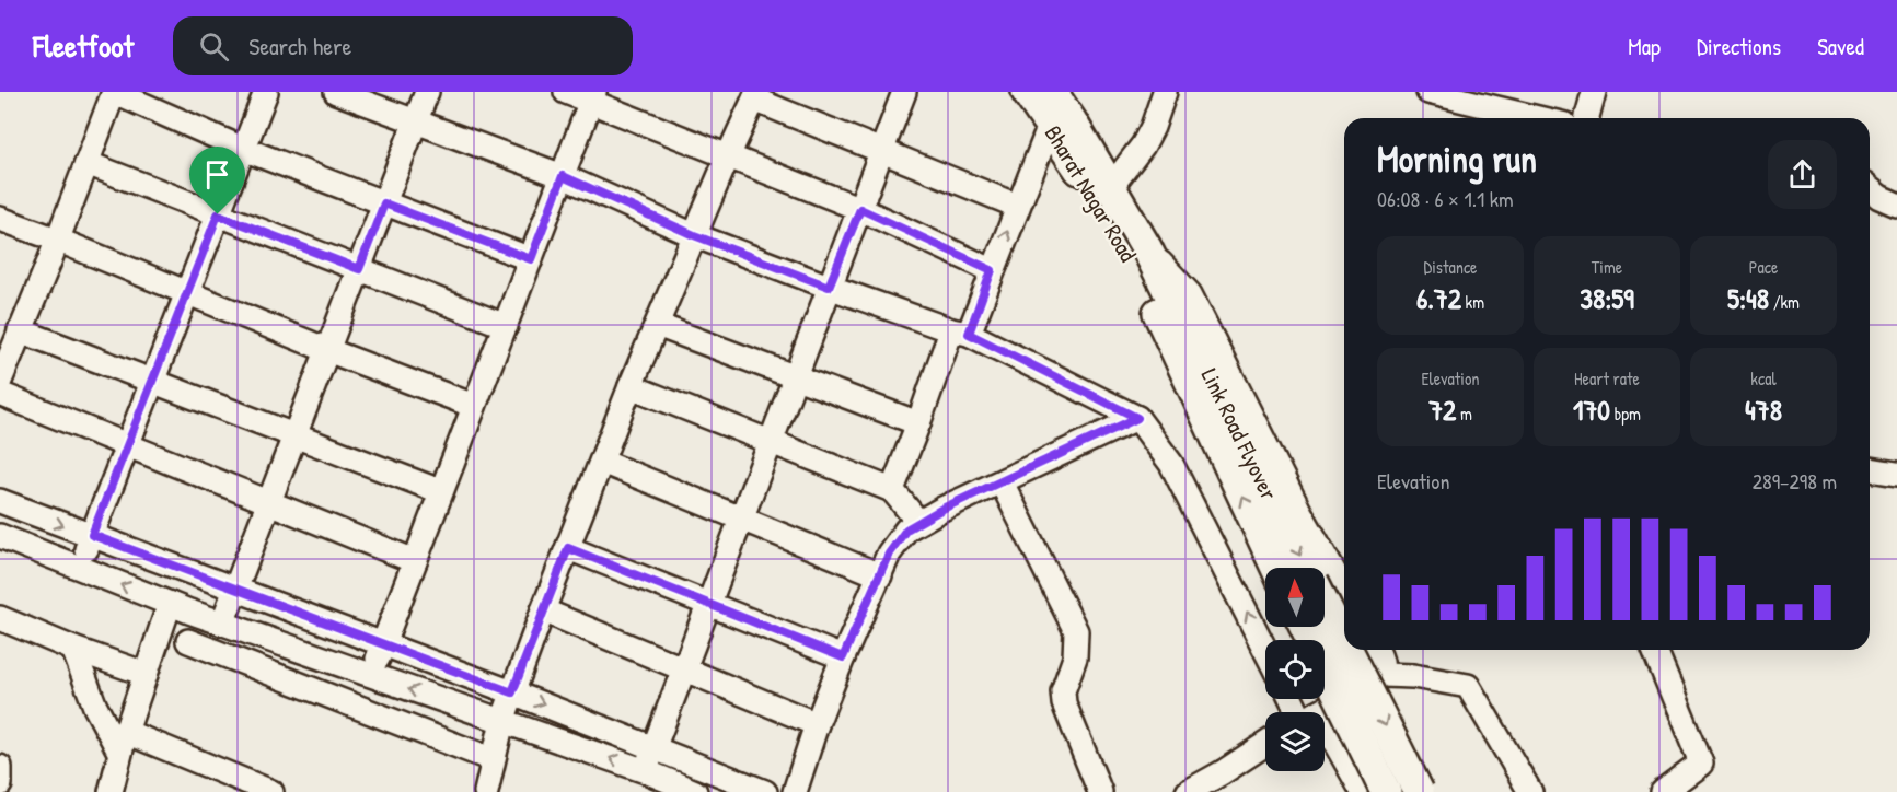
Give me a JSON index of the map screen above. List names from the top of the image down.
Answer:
{
  "streets": {
    "main road": ["Bharat Nagar Road", "Link Road Flyover"]
  },
  "crossings": [
    ["Bharat Nagar Road", "Link Road Flyover"]
  ],
  "north": "top",
  "page": {
    "header": "Fleetfoot",
    "search": "Search here",
    "nav": ["Map", "Directions", "Saved"],
    "heading": ["Morning run", "06:08 · 6 × 1.1 km"],
    "stats": [
      ["Distance", "6.72 km"],
      ["Time", "38:59"],
      ["Pace", "5:48 /km"],
      ["Elevation", "72 m"],
      ["Heart rate", "170 bpm"],
      ["kcal", "478"]
    ],
    "chart": ["Elevation", "289–298 m"]
  }
}
